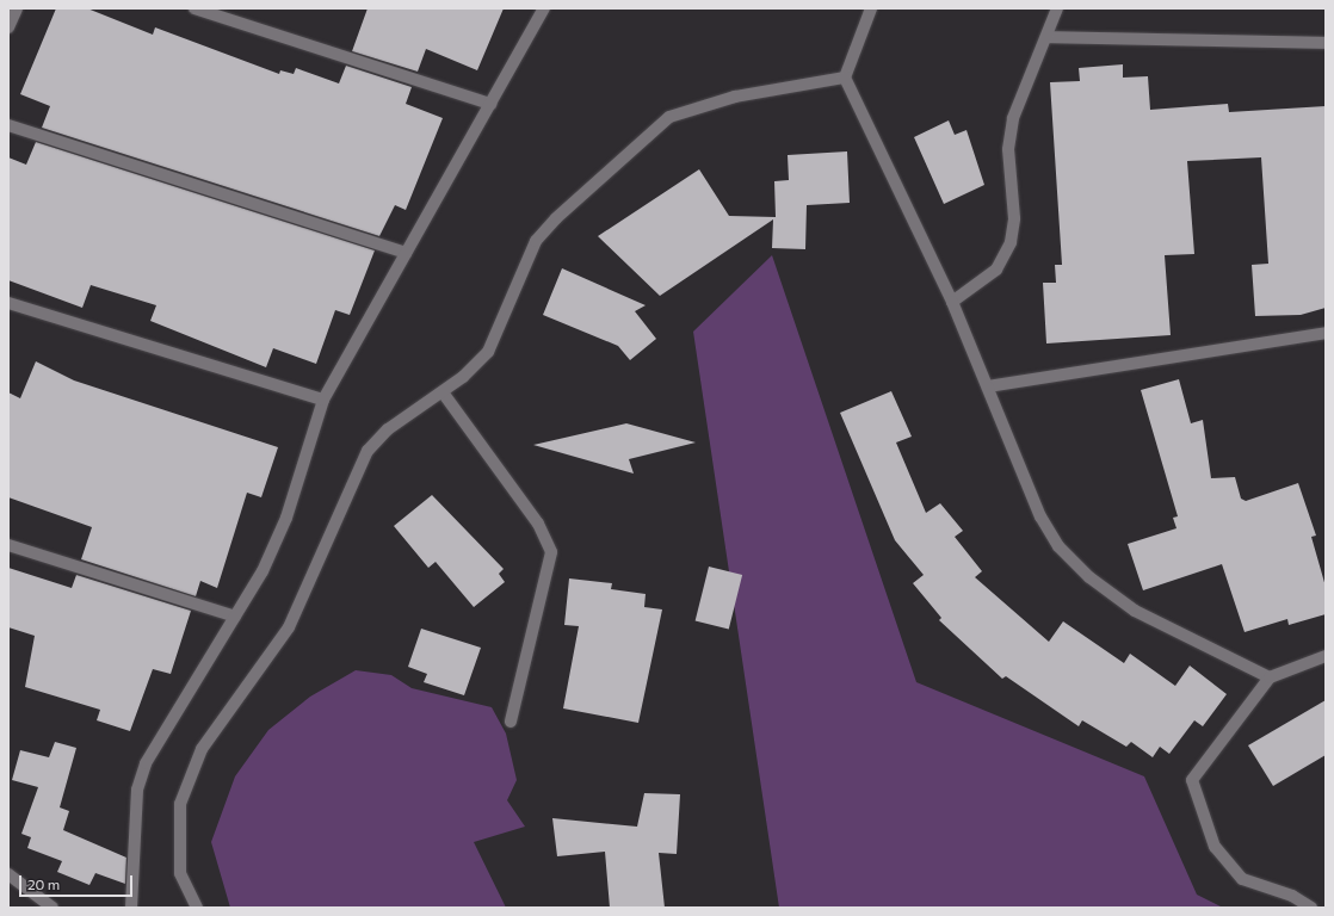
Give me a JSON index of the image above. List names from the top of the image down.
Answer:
{
  "scale_bar": "20 m"
}
